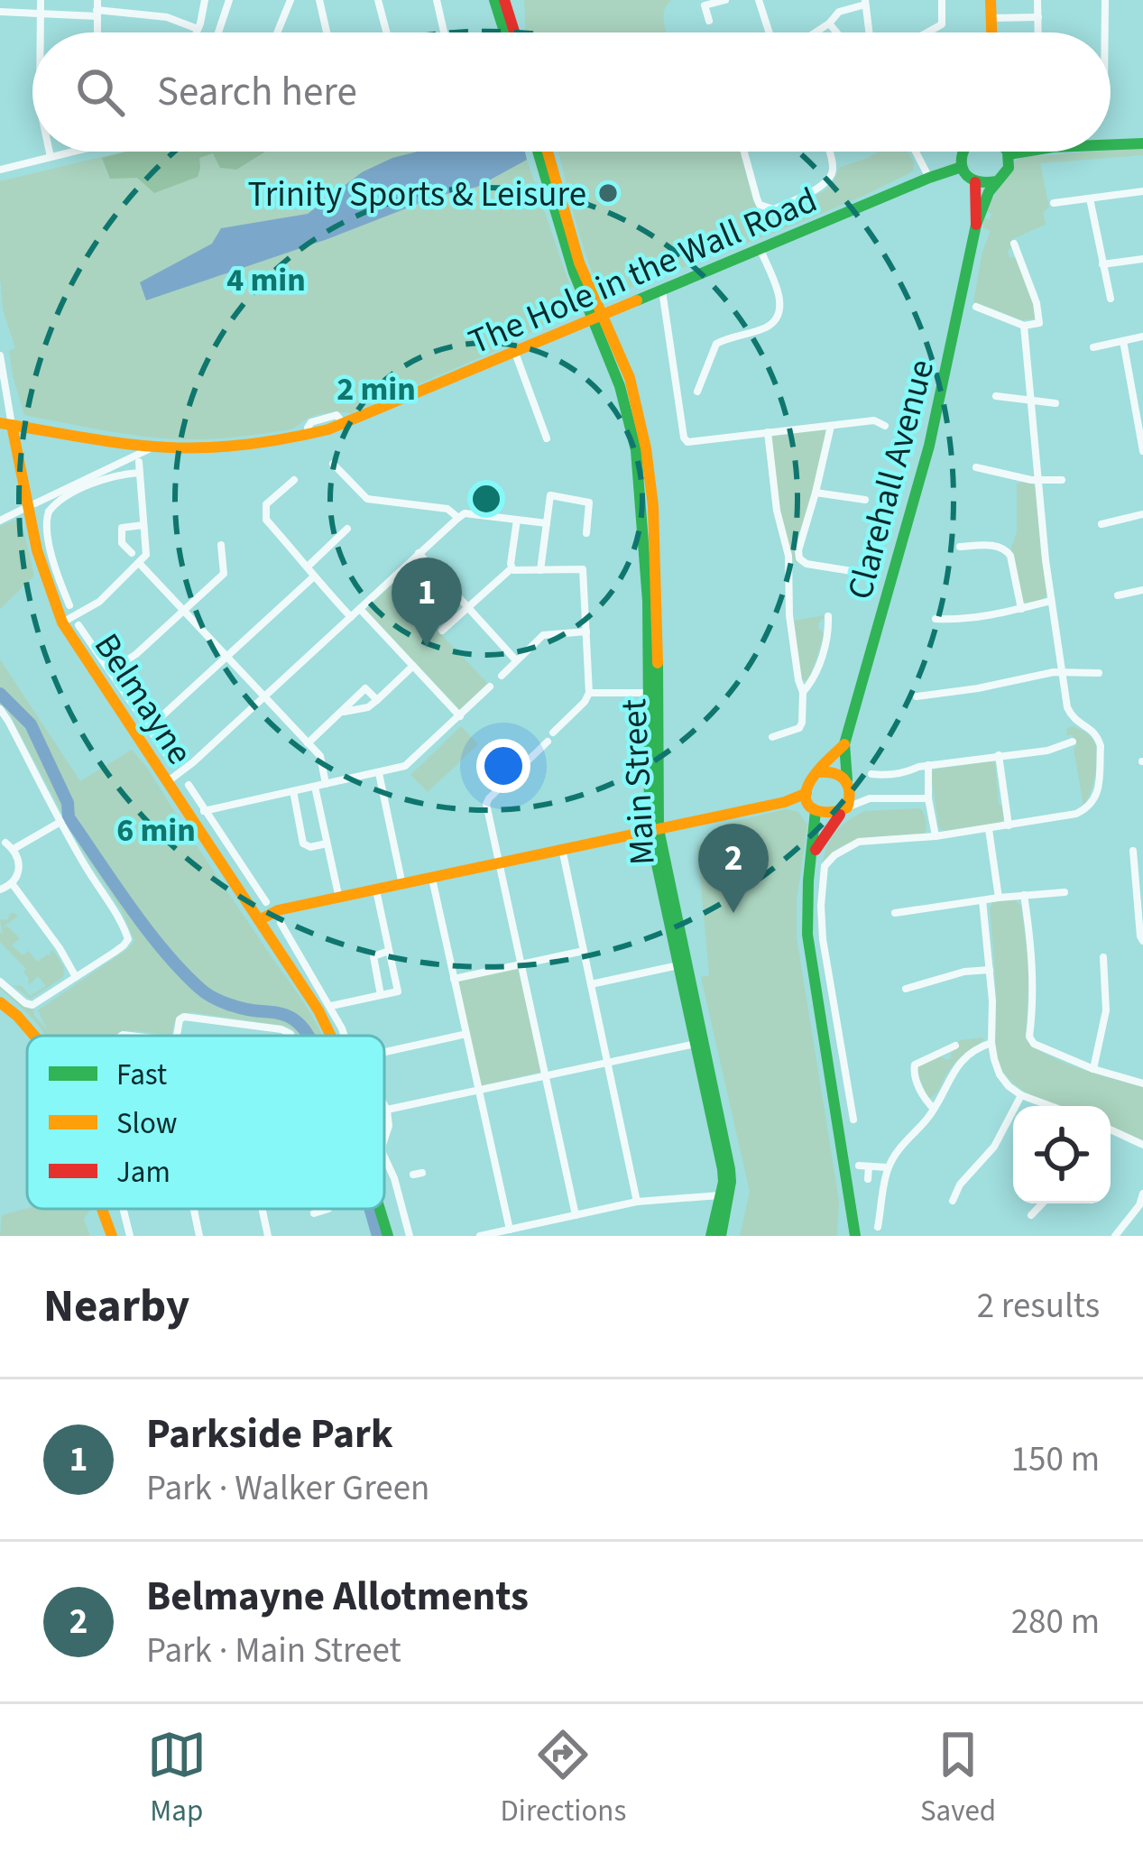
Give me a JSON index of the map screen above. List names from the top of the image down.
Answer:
{
  "streets": {
    "street": [
      "The Hole in the Wall Road",
      "Clarehall Avenue",
      "Belmayne",
      "Main Street"
    ]
  },
  "crossings": [
    ["The Hole in the Wall Road", "Belmayne"],
    ["The Hole in the Wall Road", "Main Street"]
  ],
  "places": ["Trinity Sports & Leisure"],
  "legend": ["Fast", "Slow", "Jam"],
  "page": {
    "search": "Search here",
    "pins": ["1", "2"],
    "heading": ["Nearby", "2 results"],
    "list": [
      {
        "mark": "1",
        "name": "Parkside Park",
        "note": "Park · Walker Green",
        "value": "150 m"
      },
      {
        "mark": "2",
        "name": "Belmayne Allotments",
        "note": "Park · Main Street",
        "value": "280 m"
      }
    ],
    "nav": ["Map", "Directions", "Saved"]
  },
  "rings": ["4 min", "2 min", "6 min"]
}
